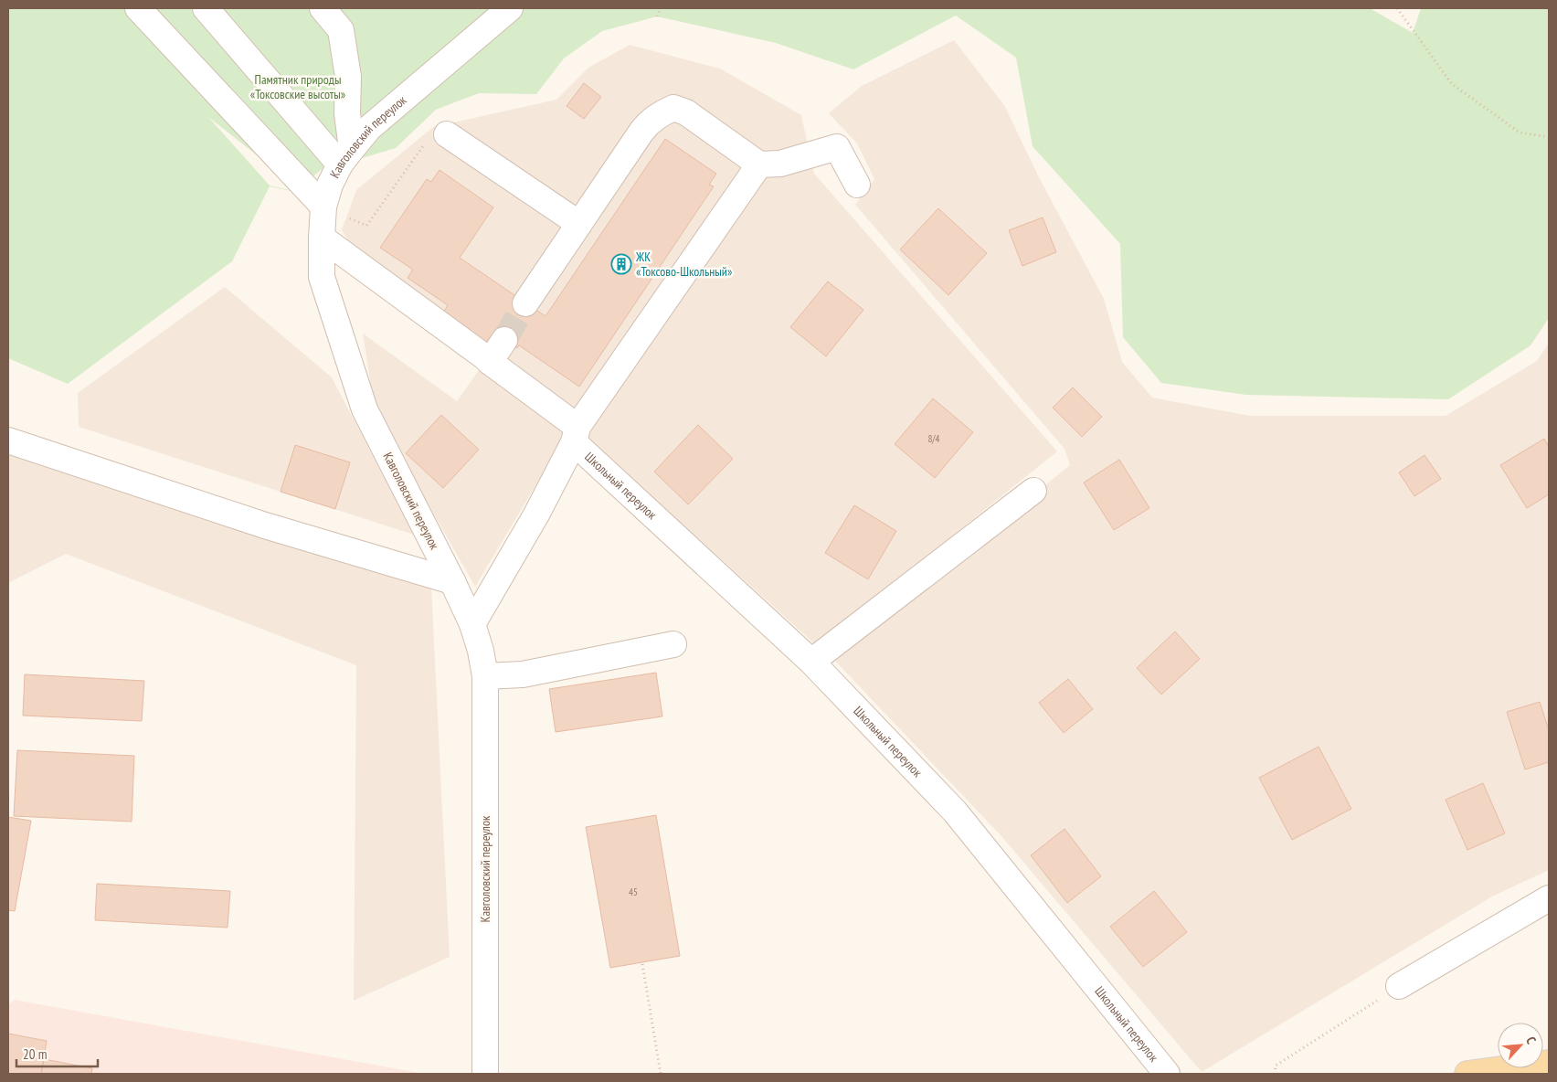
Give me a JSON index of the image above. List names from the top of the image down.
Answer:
{
  "streets": {
    "street": ["Кавголовский переулок", "Школьный переулок"]
  },
  "crossings": [
    ["Кавголовский переулок", "Школьный переулок"]
  ],
  "parks": ["Памятник природы «Токсовские высоты»"],
  "places": {
    "building": ["ЖК «Токсово-Школьный»"]
  },
  "house_numbers": ["8/4", "45"],
  "scale_bar": "20 m",
  "north": "top right"
}
